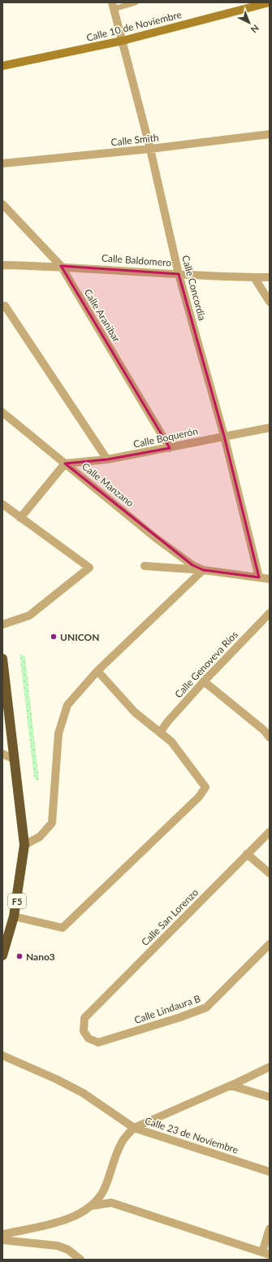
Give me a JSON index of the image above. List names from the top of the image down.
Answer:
{
  "streets": {
    "highway": ["F5"],
    "main road": ["Calle 10 de Noviembre"],
    "street": [
      "Calle Smith",
      "Calle Baldomero",
      "Calle Concordia",
      "Calle Aranibar",
      "Calle Boquerón",
      "Calle Manzano",
      "Calle Genoveva Ríos",
      "Calle San Lorenzo",
      "Calle Lindaura B",
      "Calle 23 de Noviembre"
    ]
  },
  "crossings": [
    ["Calle 10 de Noviembre", "Calle Concordia"],
    ["Calle Smith", "Calle Concordia"],
    ["Calle Baldomero", "Calle Concordia"],
    ["Calle Baldomero", "Calle Aranibar"],
    ["Calle Concordia", "Calle Boquerón"],
    ["Calle Aranibar", "Calle Boquerón"],
    ["Calle Boquerón", "Calle Manzano"],
    ["Calle San Lorenzo", "Calle Lindaura B"]
  ],
  "places": ["UNICON", "Nano3"],
  "north": "bottom right"
}
